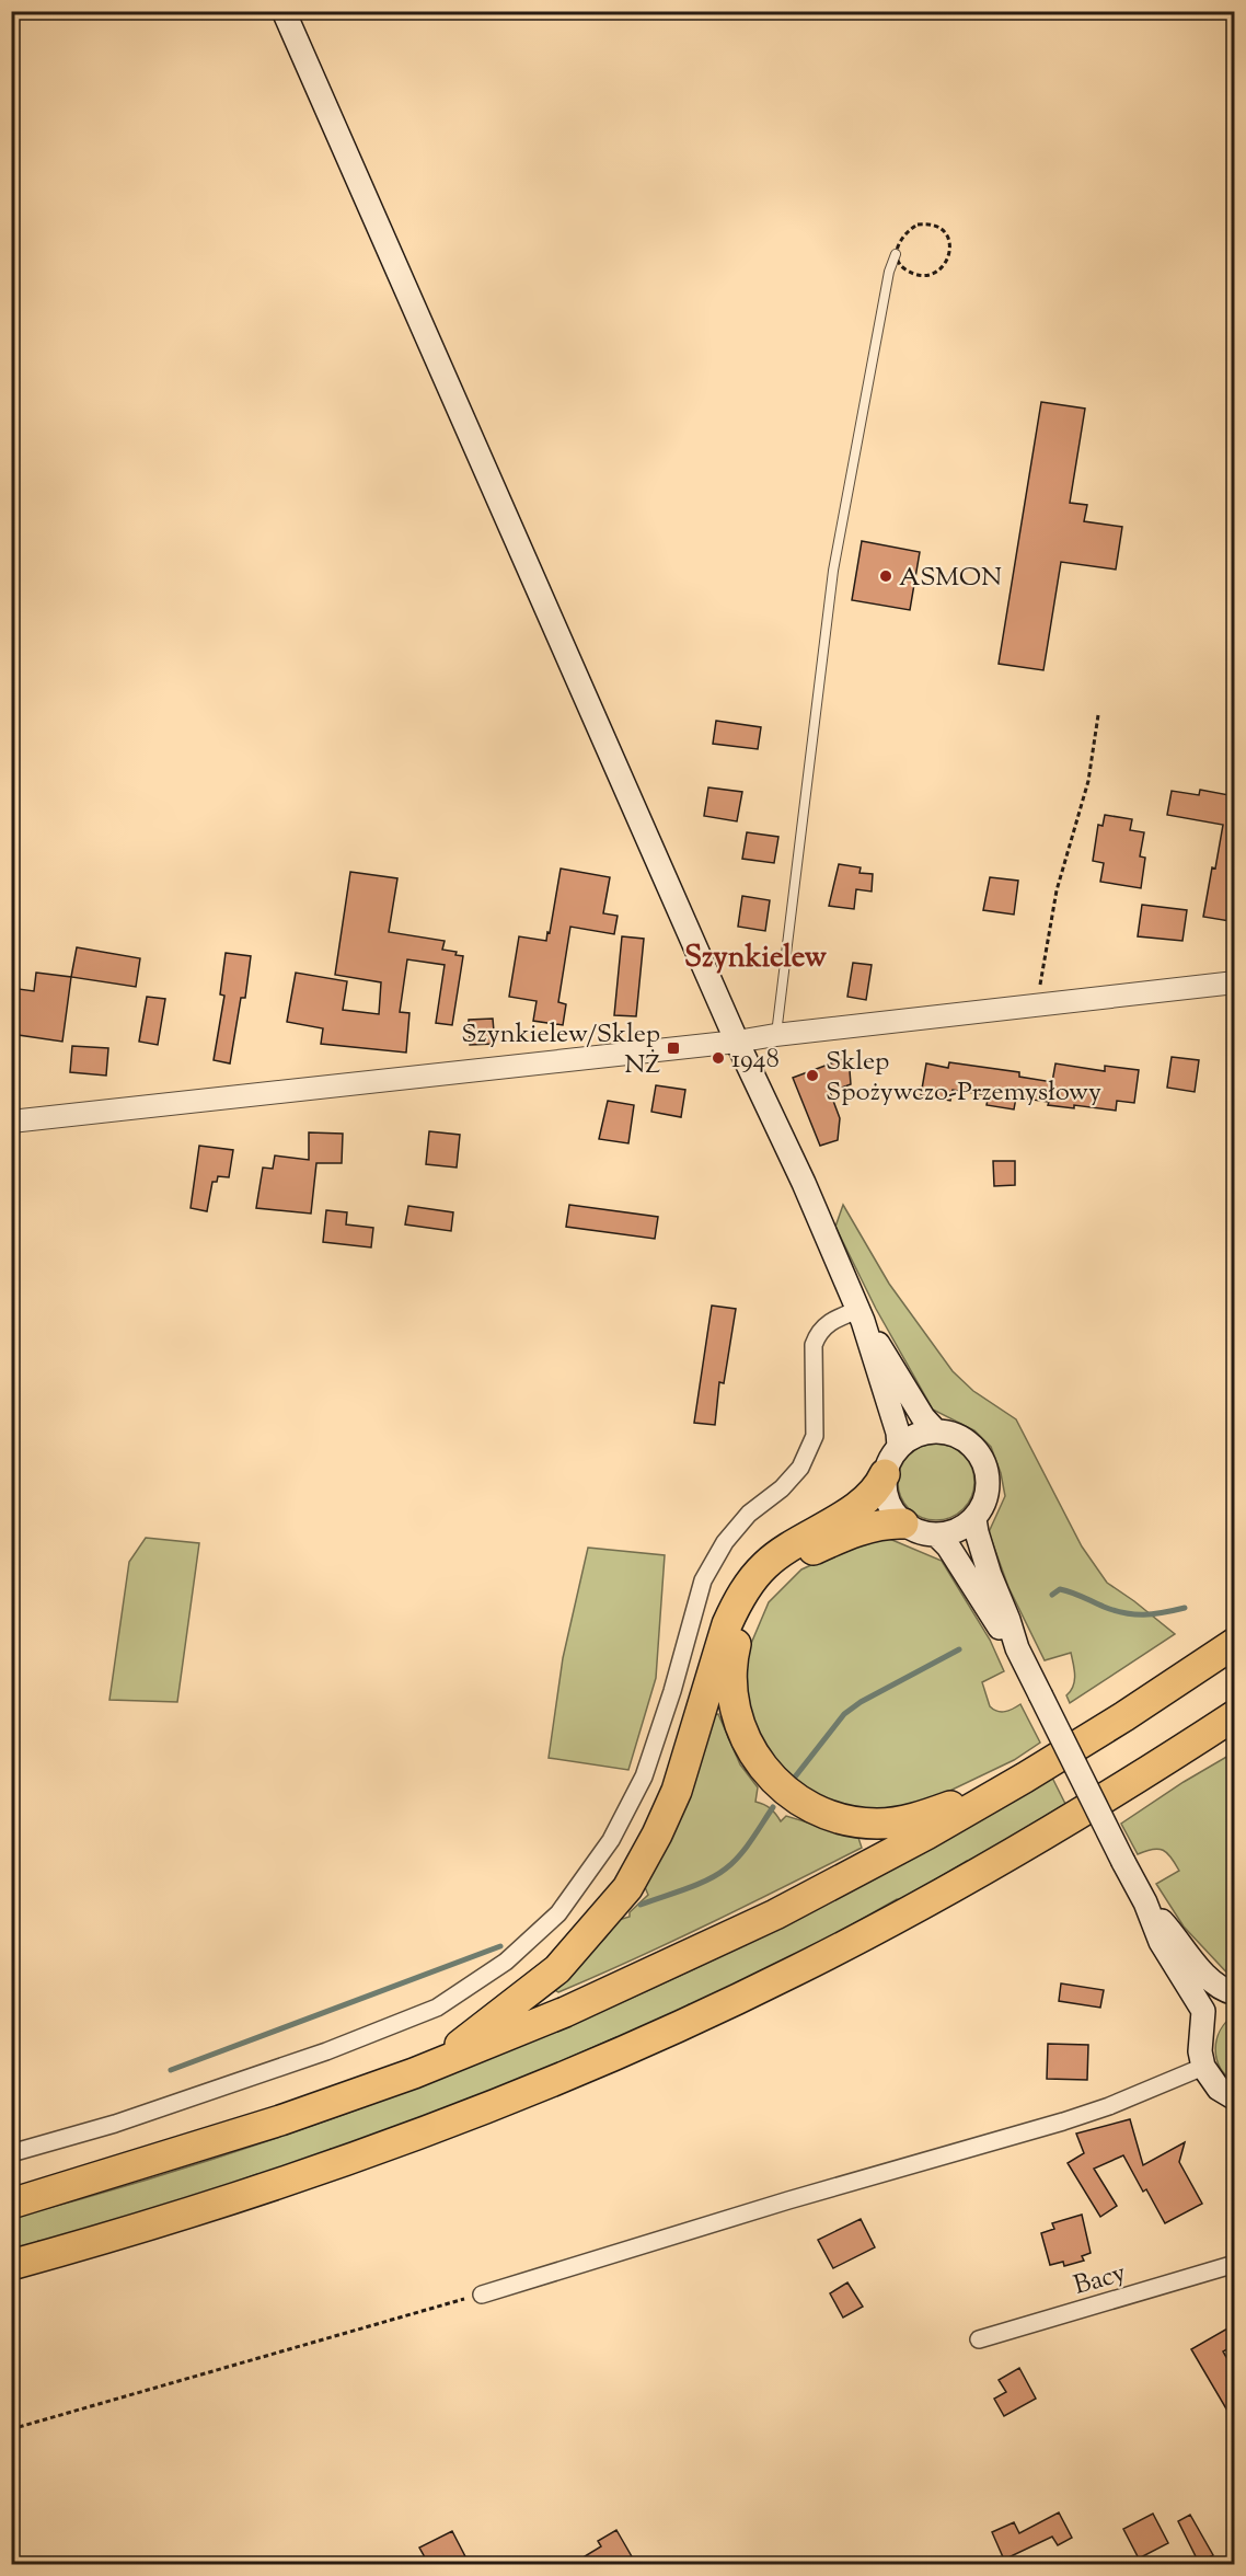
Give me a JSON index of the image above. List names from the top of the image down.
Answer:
{
  "streets": {
    "street": ["Bacy"]
  },
  "districts": ["Szynkielew"],
  "places": {
    "other": ["ASMON", "1948", "Sklep Spożywczo-Przemysłowy"],
    "transit": ["Szynkielew/Sklep NŻ"]
  }
}
